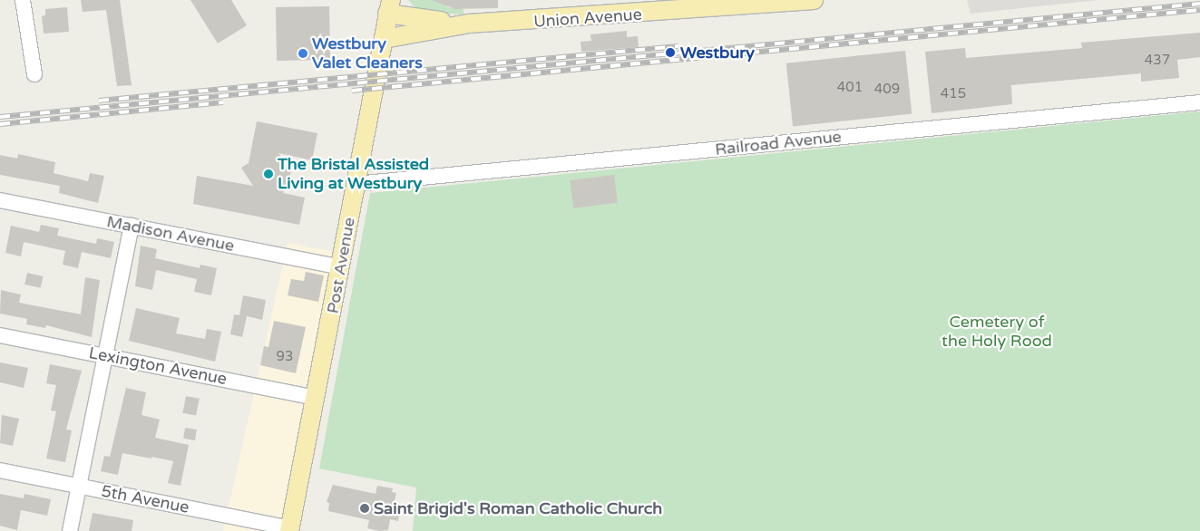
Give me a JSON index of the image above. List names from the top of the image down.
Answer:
{
  "streets": {
    "main road": ["Union Avenue", "Post Avenue"],
    "street": [
      "Railroad Avenue",
      "Madison Avenue",
      "Lexington Avenue",
      "5th Avenue"
    ]
  },
  "crossings": [
    ["Union Avenue", "Post Avenue"],
    ["Railroad Avenue", "Post Avenue"],
    ["Madison Avenue", "Post Avenue"],
    ["Post Avenue", "Lexington Avenue"],
    ["Post Avenue", "5th Avenue"]
  ],
  "parks": ["Cemetery of the Holy Rood"],
  "places": [
    "Westbury",
    "Westbury Valet Cleaners",
    "The Bristal Assisted Living at Westbury",
    "Saint Brigid's Roman Catholic Church"
  ],
  "house_numbers": [
    "437",
    "401",
    "409",
    "415",
    "93"
  ]
}
